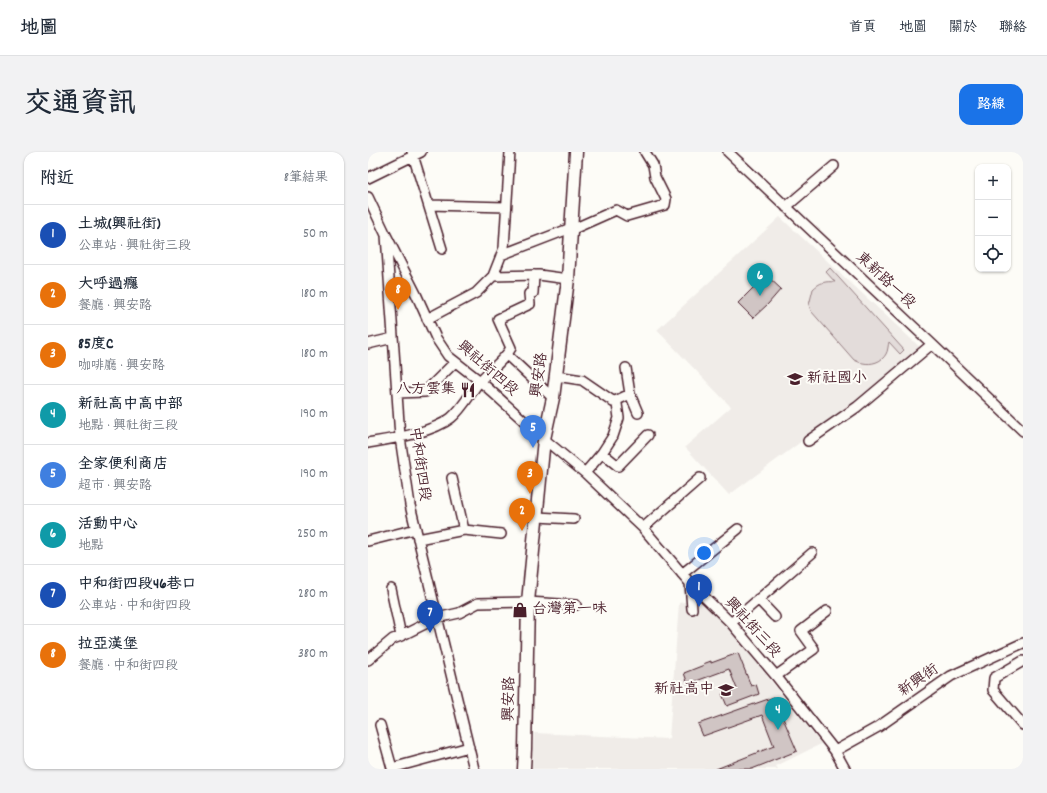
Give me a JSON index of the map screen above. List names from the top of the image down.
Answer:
{
  "streets": {
    "main road": ["興安路"],
    "street": [
      "東新路一段",
      "興社街四段",
      "中和街四段",
      "興社街三段",
      "新興街"
    ]
  },
  "crossings": [
    ["興社街四段", "興安路"],
    ["興社街四段", "中和街四段"],
    ["興社街四段", "興社街三段"],
    ["興社街三段", "新興街"]
  ],
  "places": {
    "school or university": ["新社國小", "新社高中"],
    "restaurant": ["八方雲集"],
    "shop": ["台灣第一味"]
  },
  "page": {
    "header": "地圖",
    "nav": [
      "首頁",
      "地圖",
      "關於",
      "聯絡"
    ],
    "title": "交通資訊",
    "buttons": "路線",
    "heading": ["附近", "8筆結果"],
    "map_buttons": ["+", "−"],
    "list": [
      {
        "mark": "1",
        "name": "土城(興社街)",
        "note": "公車站 · 興社街三段",
        "value": "50 m"
      },
      {
        "mark": "2",
        "name": "大呼過癮",
        "note": "餐廳 · 興安路",
        "value": "180 m"
      },
      {
        "mark": "3",
        "name": "85度C",
        "note": "咖啡廳 · 興安路",
        "value": "180 m"
      },
      {
        "mark": "4",
        "name": "新社高中高中部",
        "note": "地點 · 興社街三段",
        "value": "190 m"
      },
      {
        "mark": "5",
        "name": "全家便利商店",
        "note": "超市 · 興安路",
        "value": "190 m"
      },
      {
        "mark": "6",
        "name": "活動中心",
        "note": "地點",
        "value": "250 m"
      },
      {
        "mark": "7",
        "name": "中和街四段46巷口",
        "note": "公車站 · 中和街四段",
        "value": "280 m"
      },
      {
        "mark": "8",
        "name": "拉亞漢堡",
        "note": "餐廳 · 中和街四段",
        "value": "380 m"
      }
    ],
    "pins": [
      "6",
      "8",
      "5",
      "3",
      "2",
      "1",
      "7",
      "4"
    ]
  }
}
